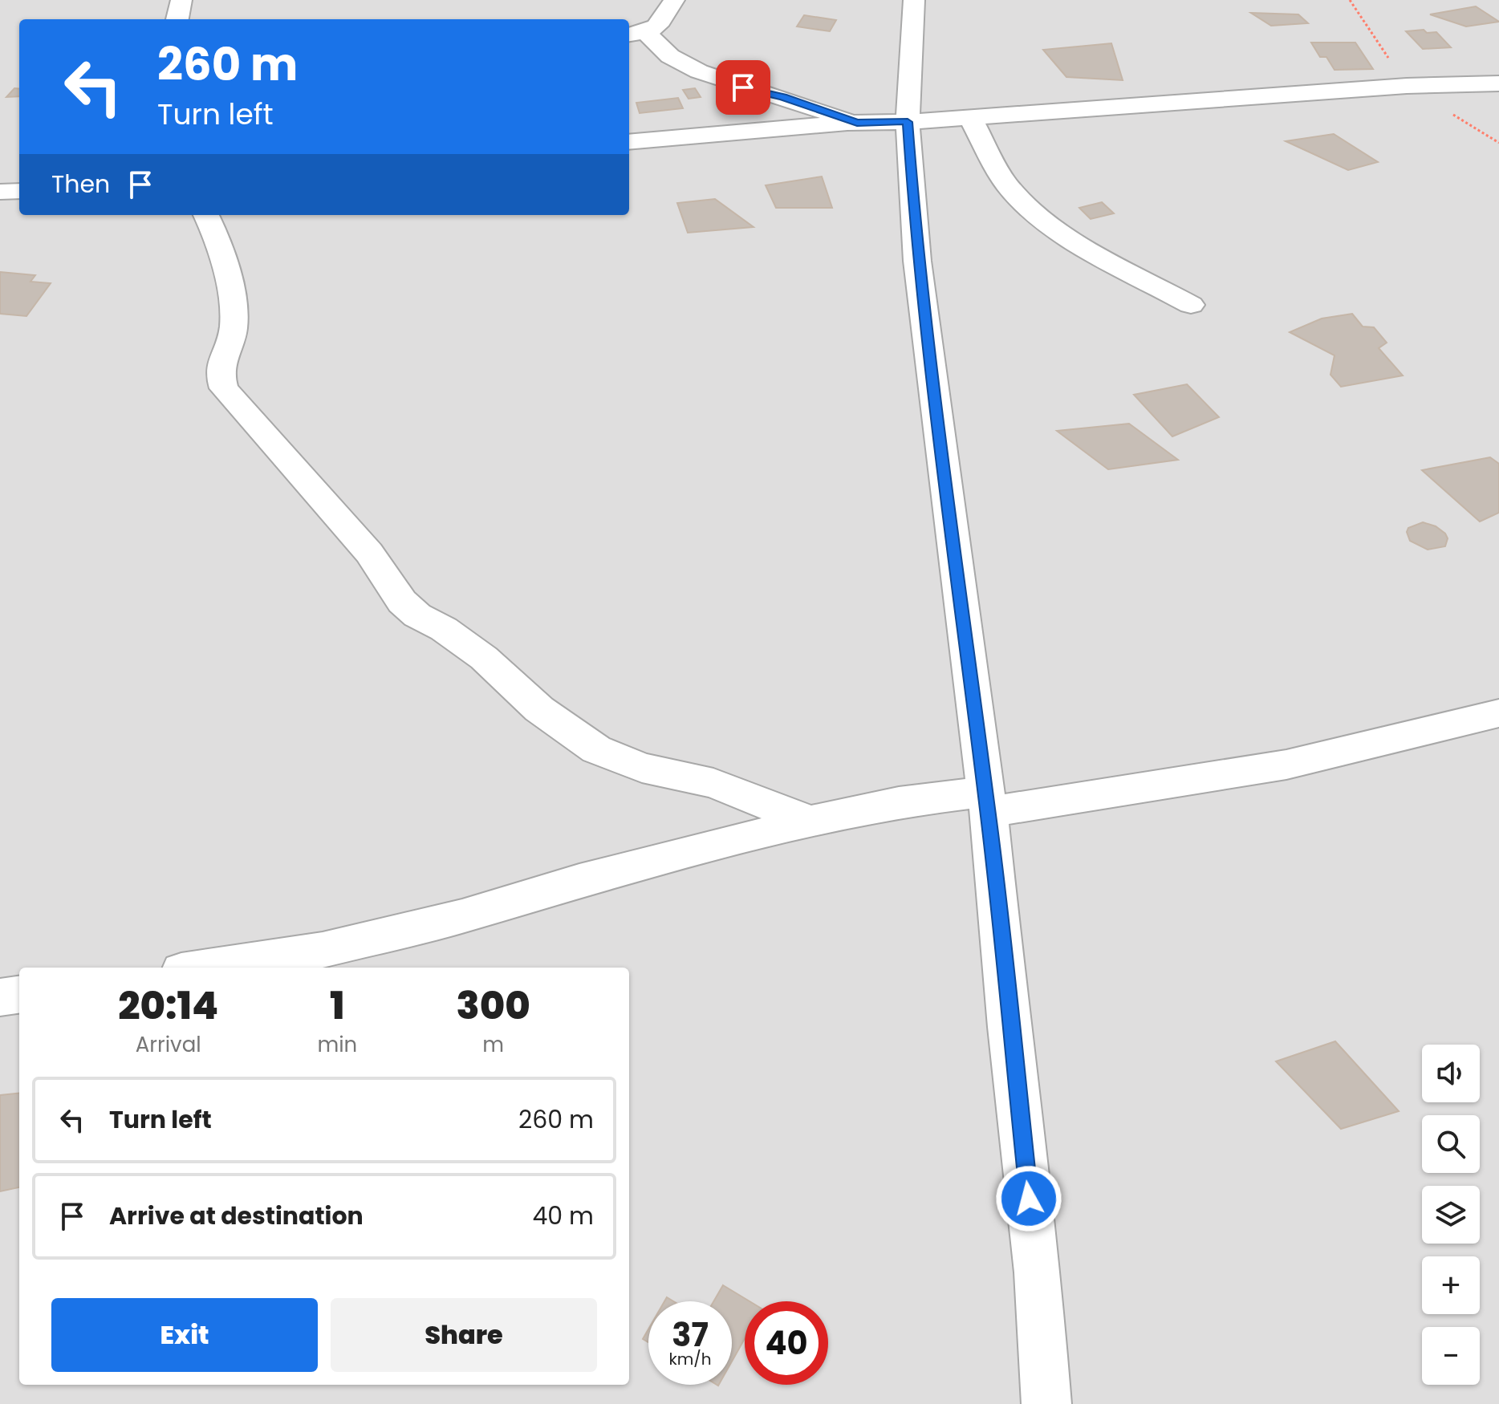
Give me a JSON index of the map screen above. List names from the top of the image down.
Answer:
{
  "page": {
    "turn": ["260 m", "Turn left"],
    "then": "Then",
    "eta": [
      "20:14",
      "Arrival",
      "1",
      "min",
      "300",
      "m"
    ],
    "map_buttons": ["+", "−"],
    "list": [
      {
        "name": "Turn left",
        "value": "260 m"
      },
      {
        "name": "Arrive at destination",
        "value": "40 m"
      }
    ],
    "buttons": ["Exit", "Share"],
    "speed": "37 km/h",
    "limit": "40"
  }
}
